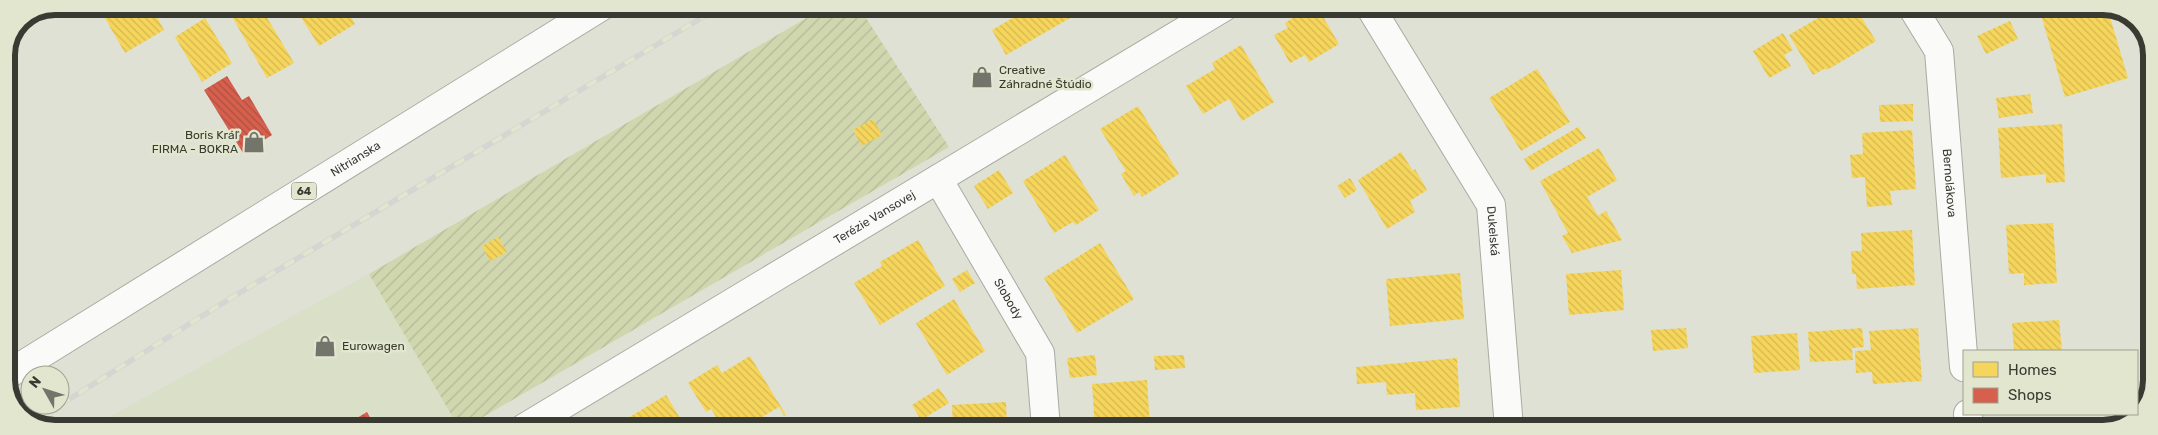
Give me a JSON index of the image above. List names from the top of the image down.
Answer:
{
  "streets": {
    "street": [
      "Nitrianska",
      "Bernolákova",
      "64",
      "Terézie Vansovej",
      "Dukelská",
      "Slobody"
    ]
  },
  "crossings": [
    ["Terézie Vansovej", "Slobody"]
  ],
  "places": {
    "shop": ["Creative Záhradné Štúdio", "Boris Kráľ FIRMA - BOKRA", "Eurowagen"]
  },
  "legend": ["Homes", "Shops"],
  "north": "top left"
}
